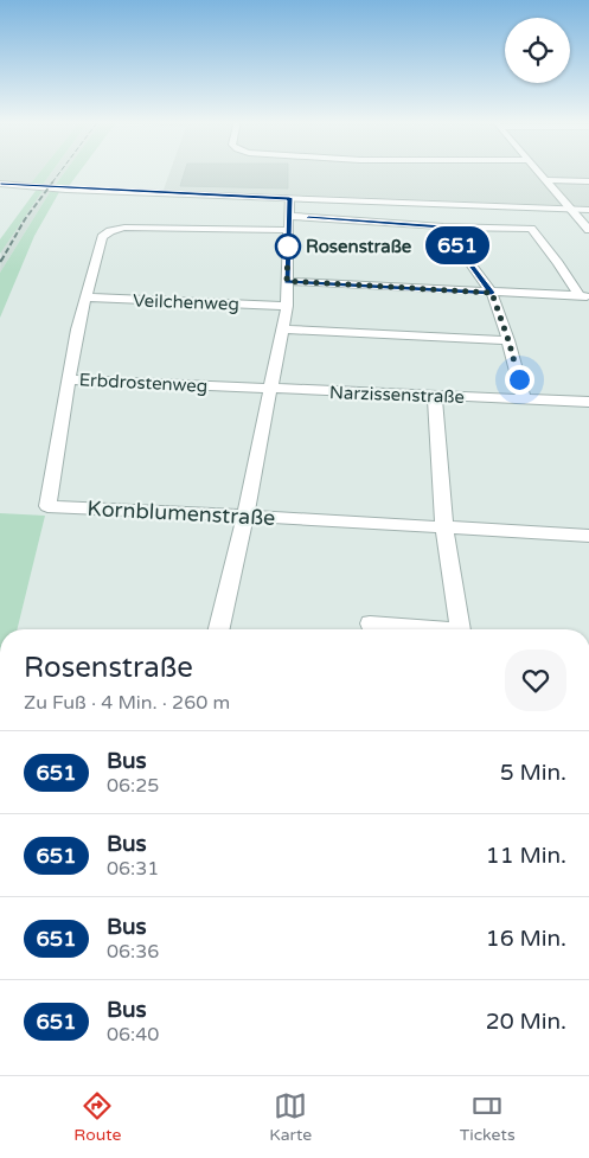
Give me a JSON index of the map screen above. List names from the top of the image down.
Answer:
{
  "streets": {
    "street": [
      "Veilchenweg",
      "Erbdrostenweg",
      "Narzissenstraße",
      "Kornblumenstraße"
    ]
  },
  "crossings": [
    ["Veilchenweg", "Erbdrostenweg"],
    ["Erbdrostenweg", "Narzissenstraße"],
    ["Erbdrostenweg", "Kornblumenstraße"]
  ],
  "places": ["Rosenstraße"],
  "lines": ["bus line 651"],
  "page": {
    "on_map": "651",
    "heading": ["Rosenstraße", "Zu Fuß · 4 Min. · 260 m"],
    "list": [
      {
        "mark": "651",
        "name": "Bus",
        "note": "06:25",
        "value": "5 Min."
      },
      {
        "mark": "651",
        "name": "Bus",
        "note": "06:31",
        "value": "11 Min."
      },
      {
        "mark": "651",
        "name": "Bus",
        "note": "06:36",
        "value": "16 Min."
      },
      {
        "mark": "651",
        "name": "Bus",
        "note": "06:40",
        "value": "20 Min."
      }
    ],
    "tabs": ["Route", "Karte", "Tickets"]
  }
}
